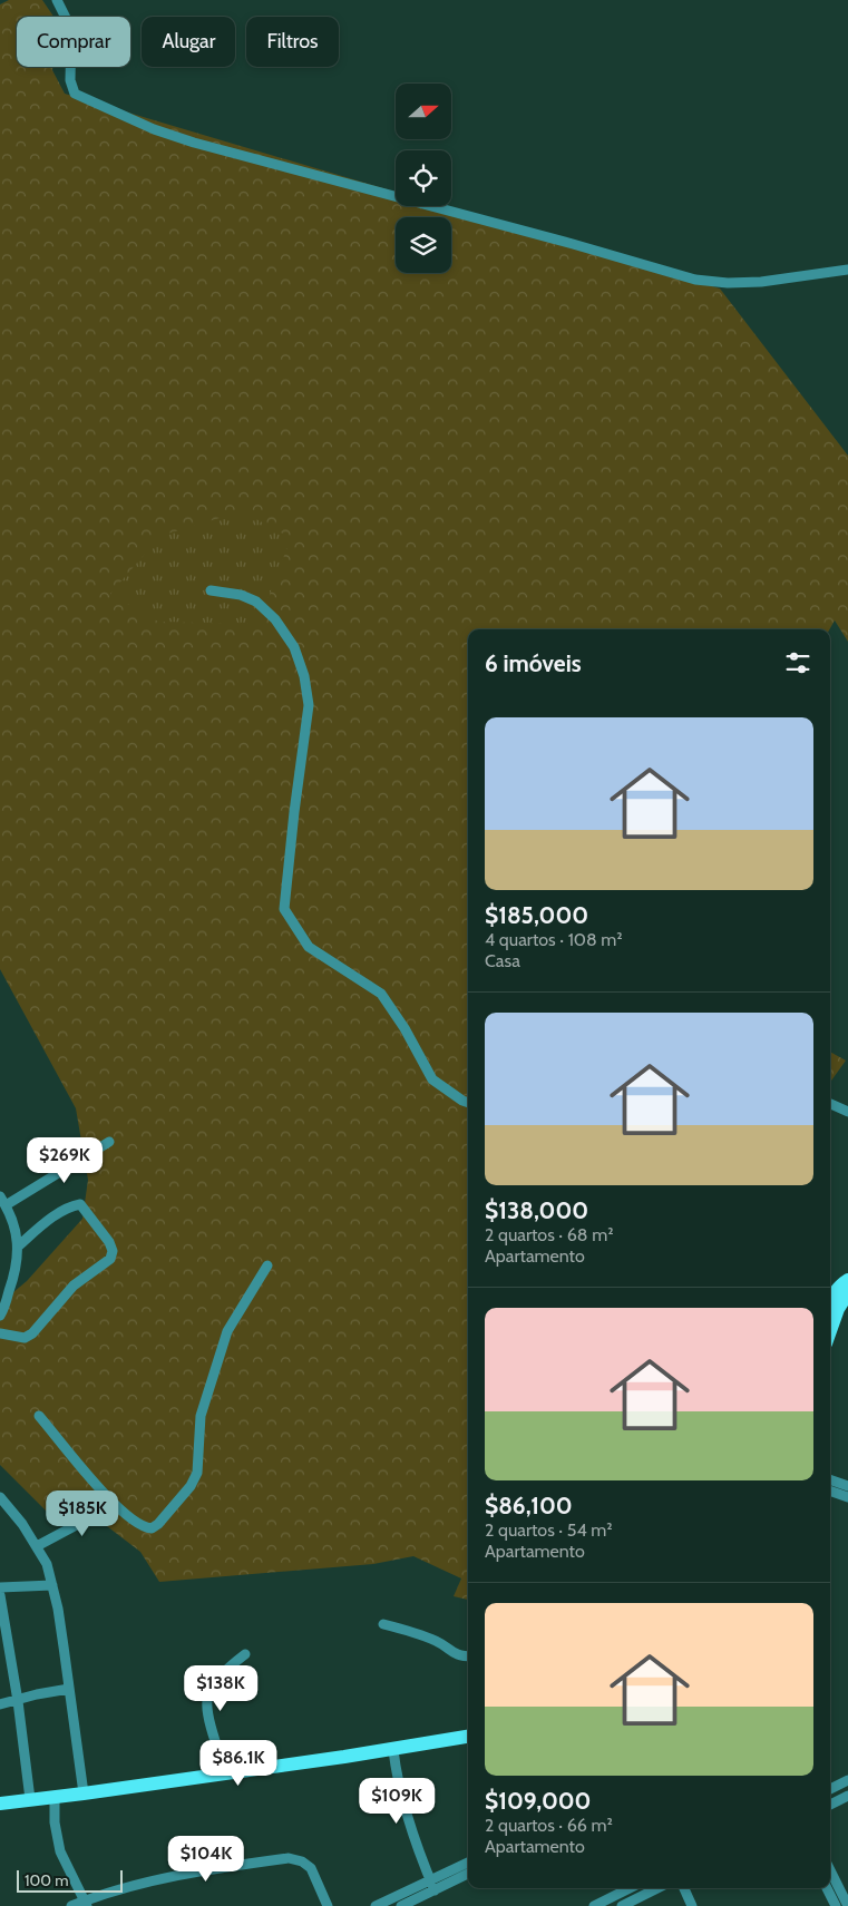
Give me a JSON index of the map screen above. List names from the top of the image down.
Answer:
{
  "scale_bar": "100 m",
  "north": "right",
  "page": {
    "chip": ["Comprar", "Alugar", "Filtros"],
    "heading": "6 imóveis",
    "list": [
      {
        "name": "$185,000",
        "note": "4 quartos · 108 m² · Casa"
      },
      {
        "name": "$138,000",
        "note": "2 quartos · 68 m² · Apartamento"
      },
      {
        "name": "$86,100",
        "note": "2 quartos · 54 m² · Apartamento"
      },
      {
        "name": "$109,000",
        "note": "2 quartos · 66 m² · Apartamento"
      }
    ],
    "price": [
      "$269K",
      "$185K",
      "$138K",
      "$86.1K",
      "$109K",
      "$104K"
    ],
    "scale": "100 m"
  }
}
